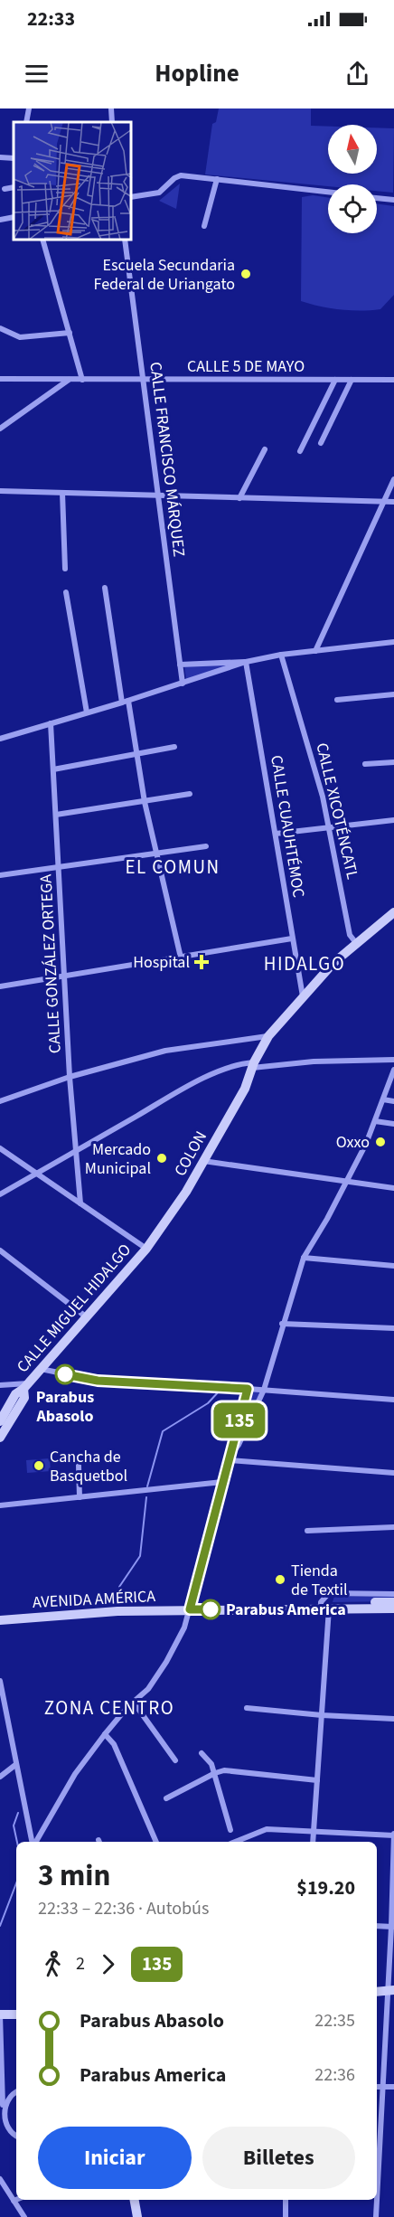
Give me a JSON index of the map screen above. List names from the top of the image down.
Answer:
{
  "streets": {
    "street": [
      "CALLE 5 DE MAYO",
      "CALLE FRANCISCO MÁRQUEZ",
      "CALLE XICOTÉNCATL",
      "CALLE CUAUHTÉMOC",
      "CALLE GONZÁLEZ ORTEGA",
      "COLON",
      "CALLE MIGUEL HIDALGO",
      "AVENIDA AMÉRICA"
    ]
  },
  "crossings": [
    ["CALLE 5 DE MAYO", "CALLE FRANCISCO MÁRQUEZ"],
    ["CALLE XICOTÉNCATL", "COLON"],
    ["CALLE CUAUHTÉMOC", "COLON"],
    ["COLON", "CALLE MIGUEL HIDALGO"]
  ],
  "districts": ["EL COMUN", "HIDALGO", "ZONA CENTRO"],
  "places": {
    "other": [
      "Escuela Secundaria Federal de Uriangato",
      "Oxxo",
      "Mercado Municipal",
      "Parabus Abasolo",
      "Cancha de Basquetbol",
      "Tienda de Textil",
      "Parabus America"
    ],
    "health": ["Hospital"]
  },
  "lines": ["bus line 135"],
  "north": "top",
  "page": {
    "status": "22:33",
    "header": "Hopline",
    "on_map": "135",
    "heading": ["3 min", "22:33 – 22:36 · Autobús", "$19.20"],
    "legs": ["2", "135"],
    "list": [
      {
        "name": "Parabus Abasolo",
        "value": "22:35"
      },
      {
        "name": "Parabus America",
        "value": "22:36"
      }
    ],
    "buttons": ["Iniciar", "Billetes"]
  }
}
